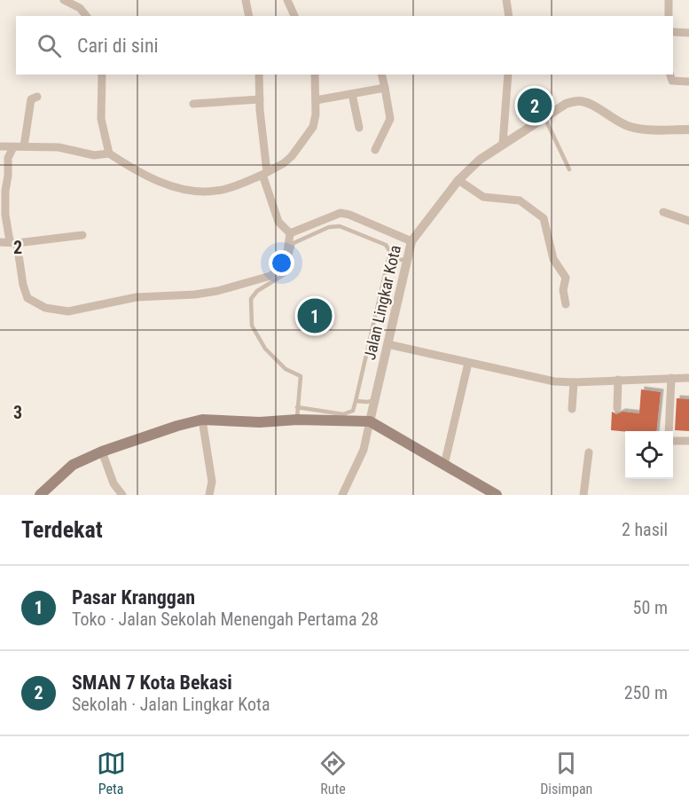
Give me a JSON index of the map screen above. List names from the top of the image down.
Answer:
{
  "streets": {
    "street": ["Jalan Lingkar Kota"]
  },
  "page": {
    "search": "Cari di sini",
    "pins": ["2", "1"],
    "heading": ["Terdekat", "2 hasil"],
    "list": [
      {
        "mark": "1",
        "name": "Pasar Kranggan",
        "note": "Toko · Jalan Sekolah Menengah Pertama 28",
        "value": "50 m"
      },
      {
        "mark": "2",
        "name": "SMAN 7 Kota Bekasi",
        "note": "Sekolah · Jalan Lingkar Kota",
        "value": "250 m"
      }
    ],
    "nav": ["Peta", "Rute", "Disimpan"]
  },
  "grid": {
    "rows": ["2", "3"]
  }
}
